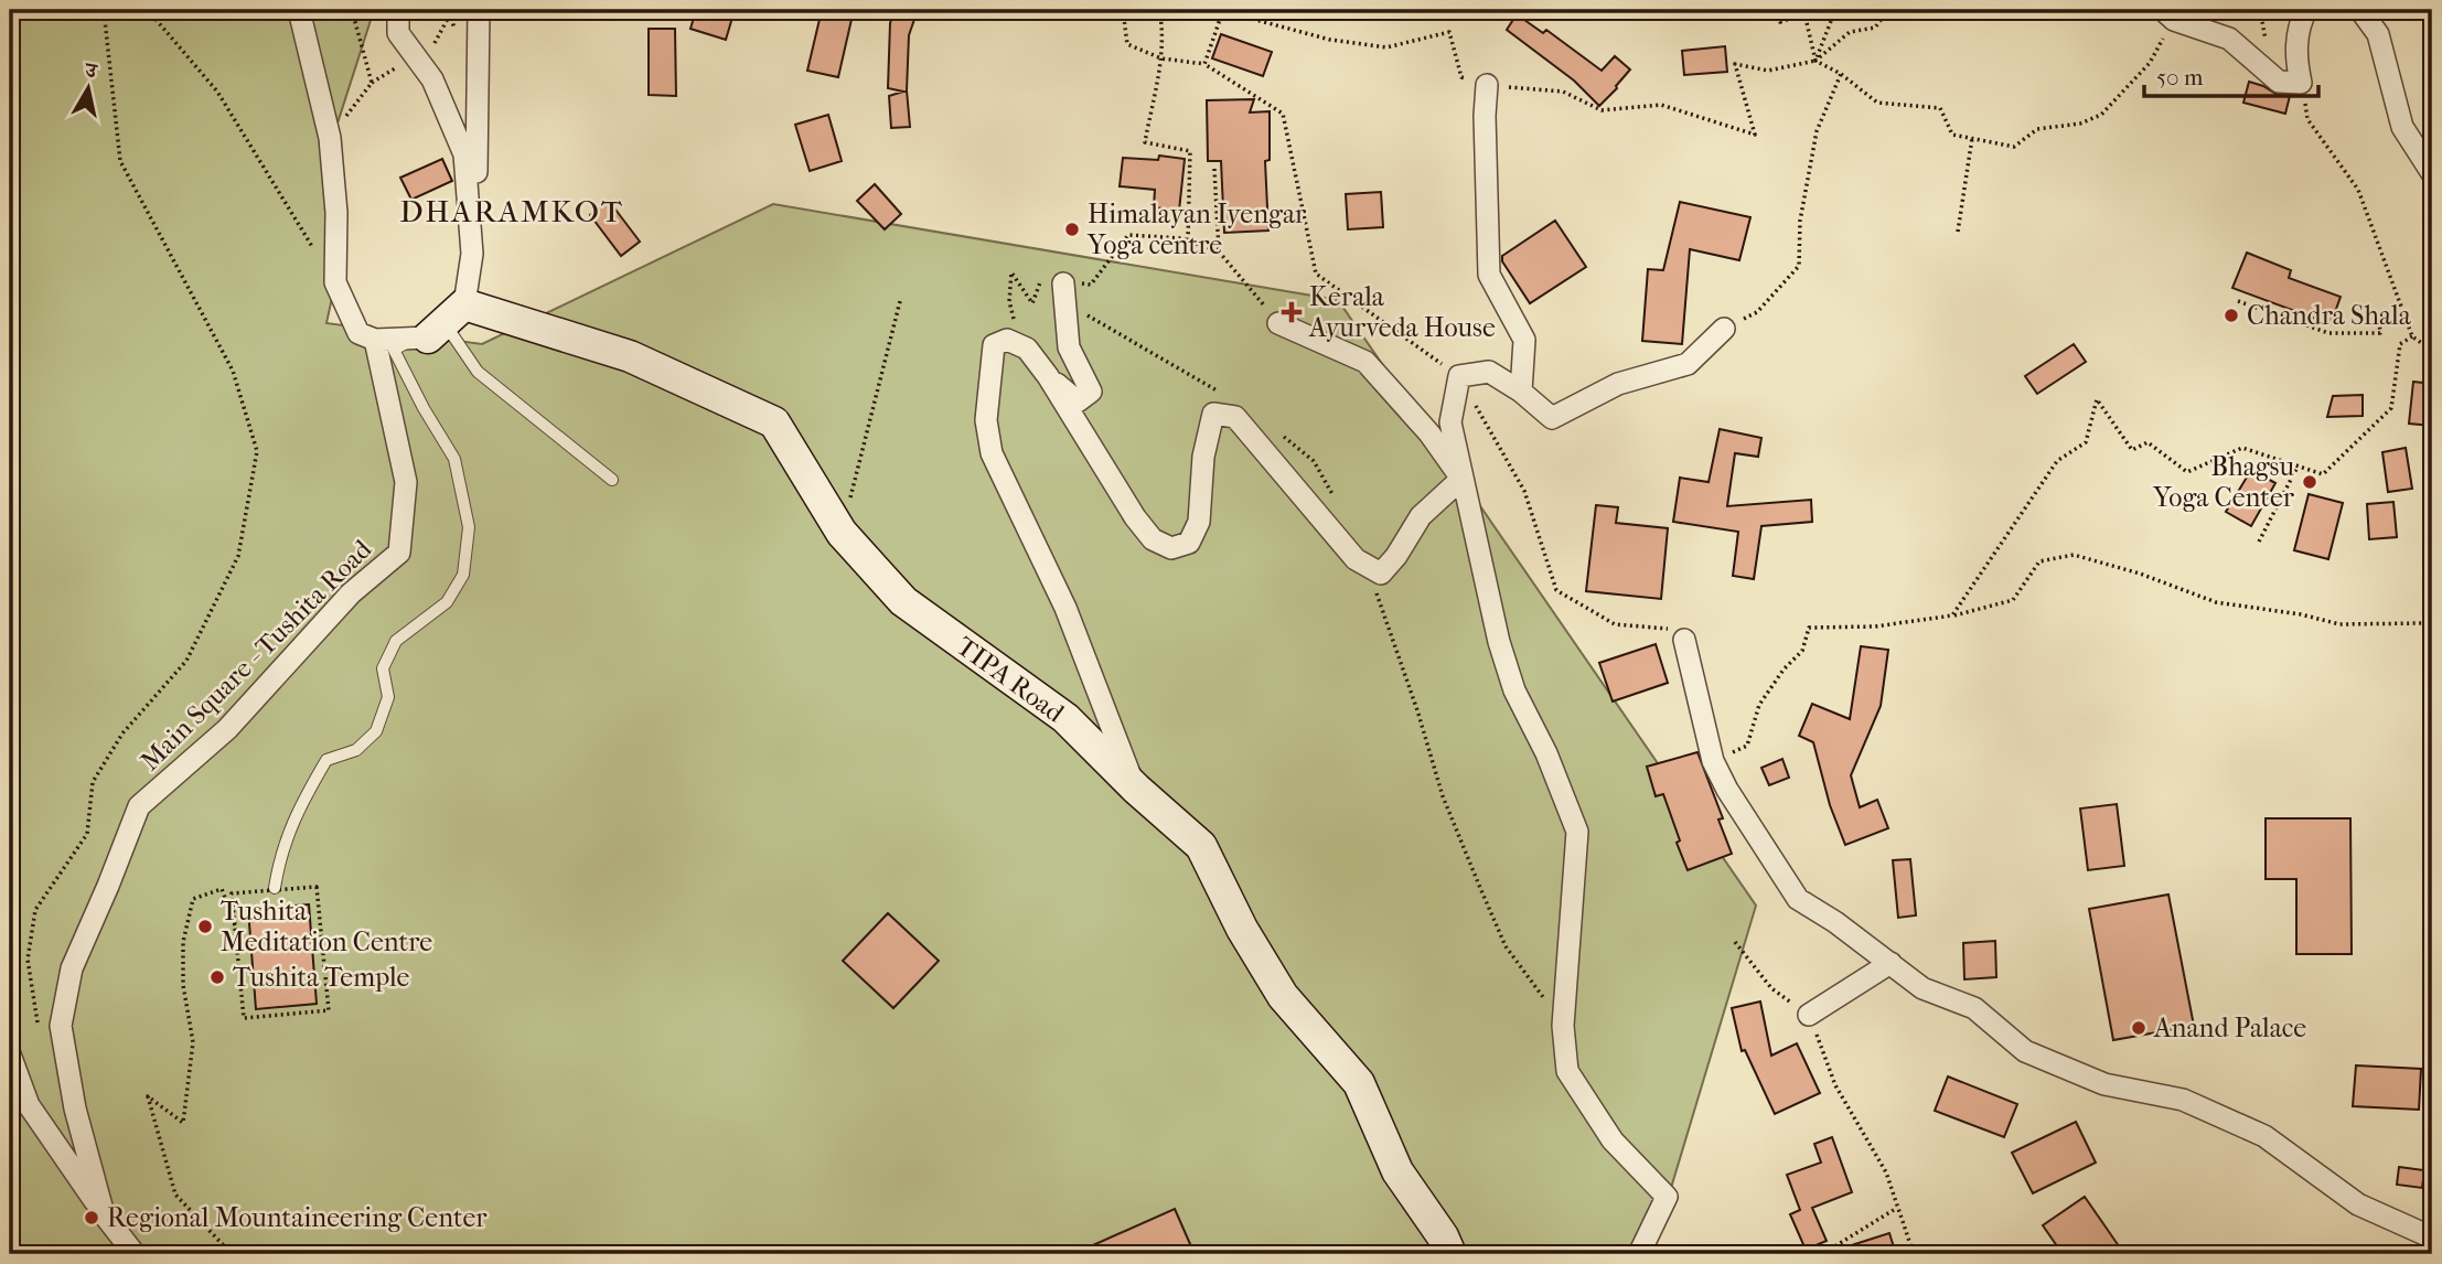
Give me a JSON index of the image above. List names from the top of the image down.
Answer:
{
  "streets": {
    "street": ["Main Square - Tushita Road", "TIPA Road"]
  },
  "districts": ["DHARAMKOT"],
  "places": {
    "other": [
      "Himalayan Iyengar Yoga centre",
      "Chandra Shala",
      "Bhagsu Yoga Center",
      "Tushita Meditation Centre",
      "Tushita Temple",
      "Anand Palace",
      "Regional Mountaineering Center"
    ],
    "health": ["Kerala Ayurveda House"]
  },
  "scale_bar": "50 m",
  "north": "top"
}
